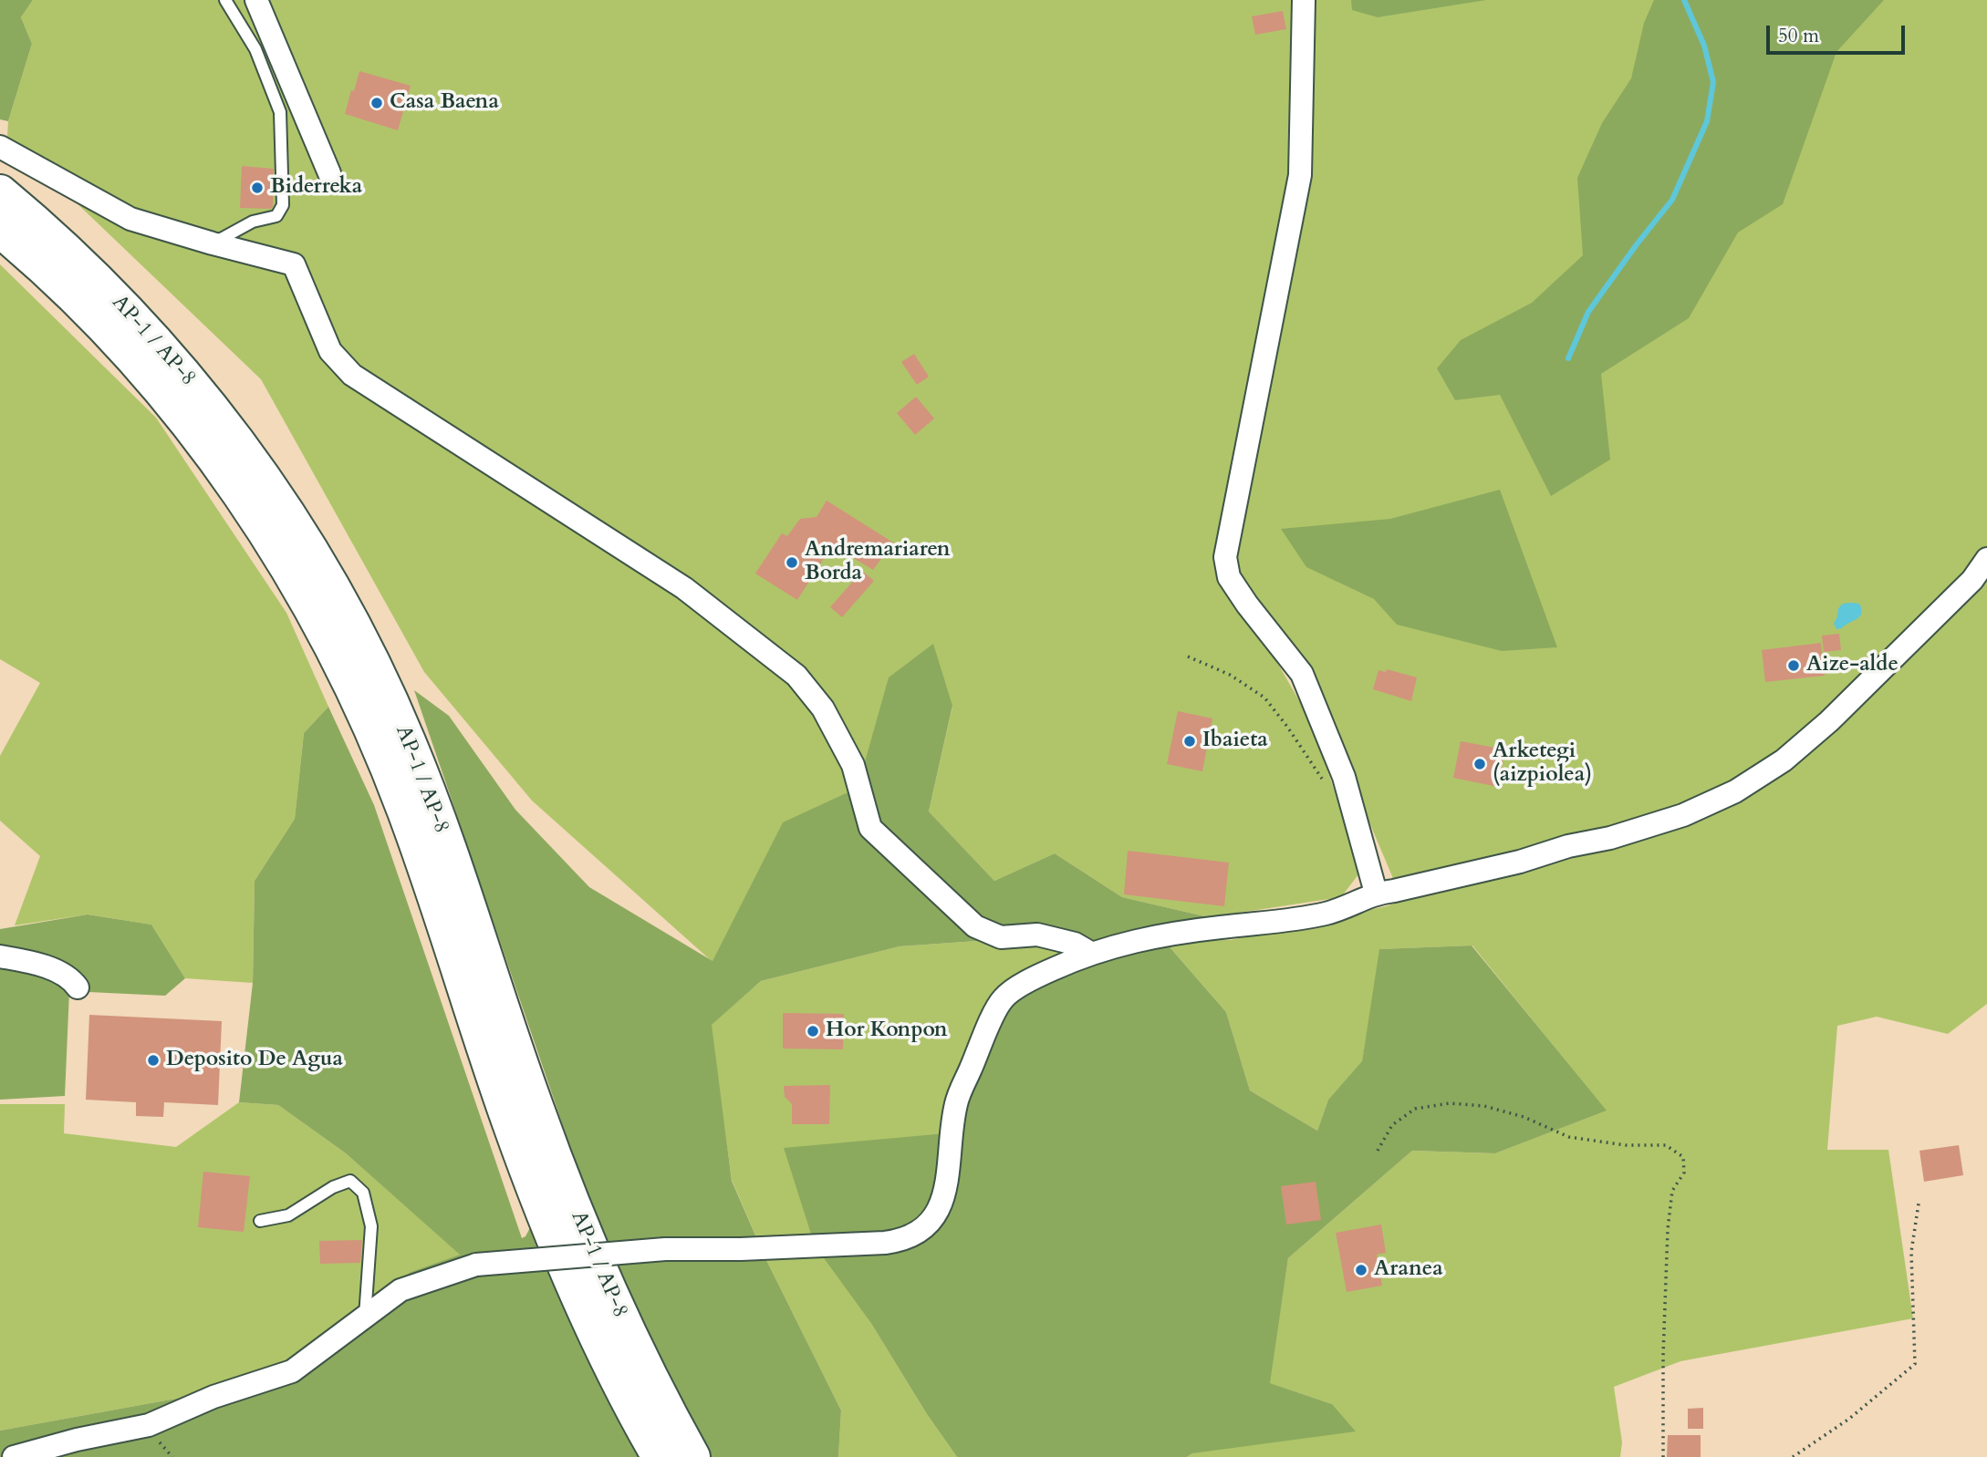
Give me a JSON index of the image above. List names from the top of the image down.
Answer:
{
  "streets": {
    "highway": ["AP-1 / AP-8"]
  },
  "places": [
    "Casa Baena",
    "Biderreka",
    "Andremariaren Borda",
    "Aize-alde",
    "Ibaieta",
    "Arketegi (aizpiolea)",
    "Hor Konpon",
    "Deposito De Agua",
    "Aranea"
  ],
  "scale_bar": "50 m"
}
